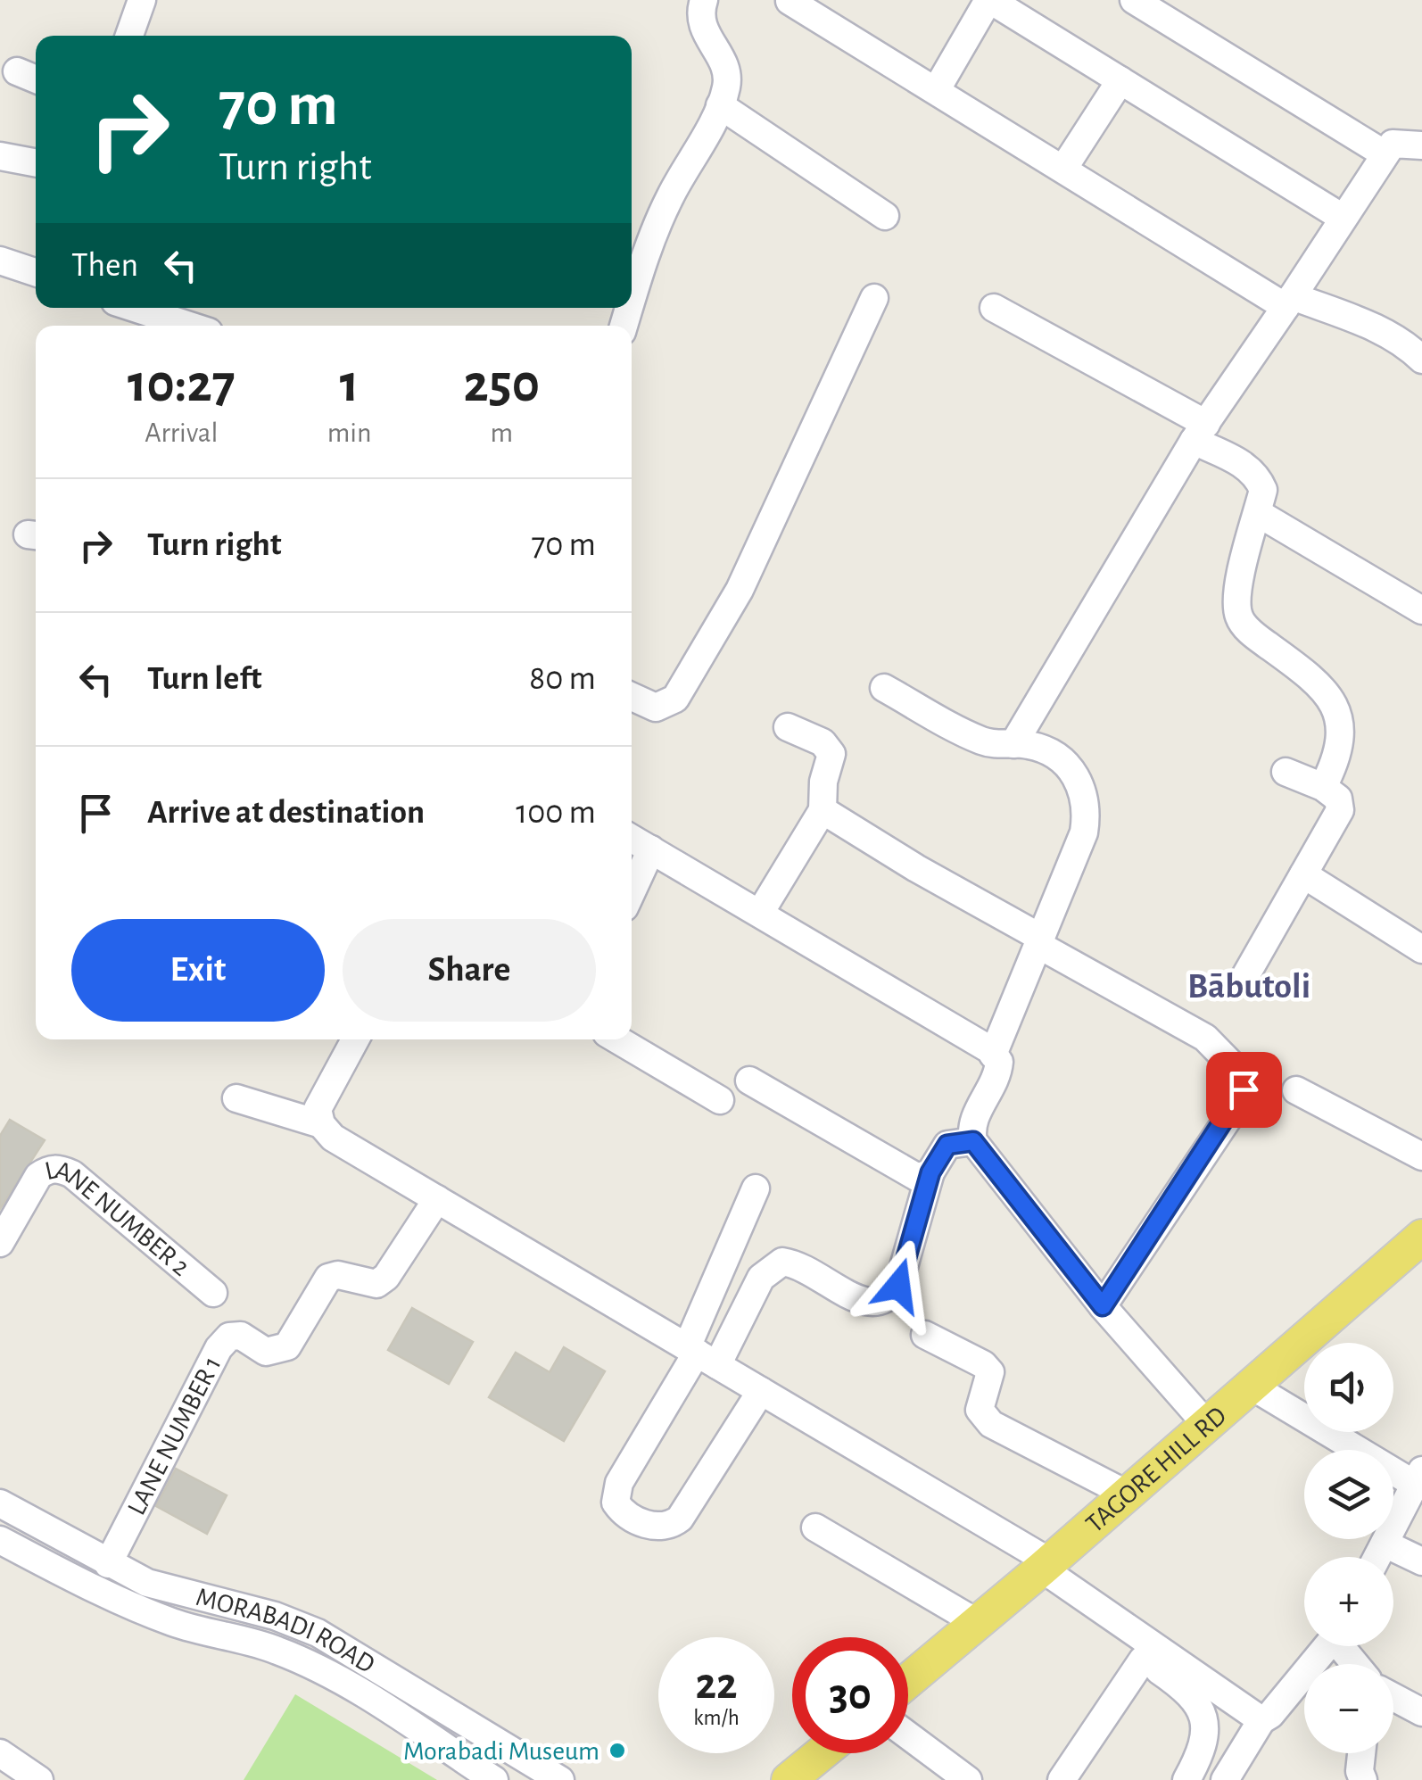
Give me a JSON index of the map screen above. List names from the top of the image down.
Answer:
{
  "streets": {
    "main road": ["TAGORE HILL RD"],
    "street": ["LANE NUMBER 2", "LANE NUMBER 1", "MORABADI ROAD"]
  },
  "crossings": [
    ["LANE NUMBER 1", "MORABADI ROAD"]
  ],
  "districts": ["Bābutoli"],
  "places": ["Morabadi Museum"],
  "page": {
    "turn": ["70 m", "Turn right"],
    "then": "Then",
    "eta": [
      "10:27",
      "Arrival",
      "1",
      "min",
      "250",
      "m"
    ],
    "list": [
      {
        "name": "Turn right",
        "value": "70 m"
      },
      {
        "name": "Turn left",
        "value": "80 m"
      },
      {
        "name": "Arrive at destination",
        "value": "100 m"
      }
    ],
    "buttons": ["Exit", "Share"],
    "map_buttons": ["+", "−"],
    "speed": "22 km/h",
    "limit": "30"
  }
}
